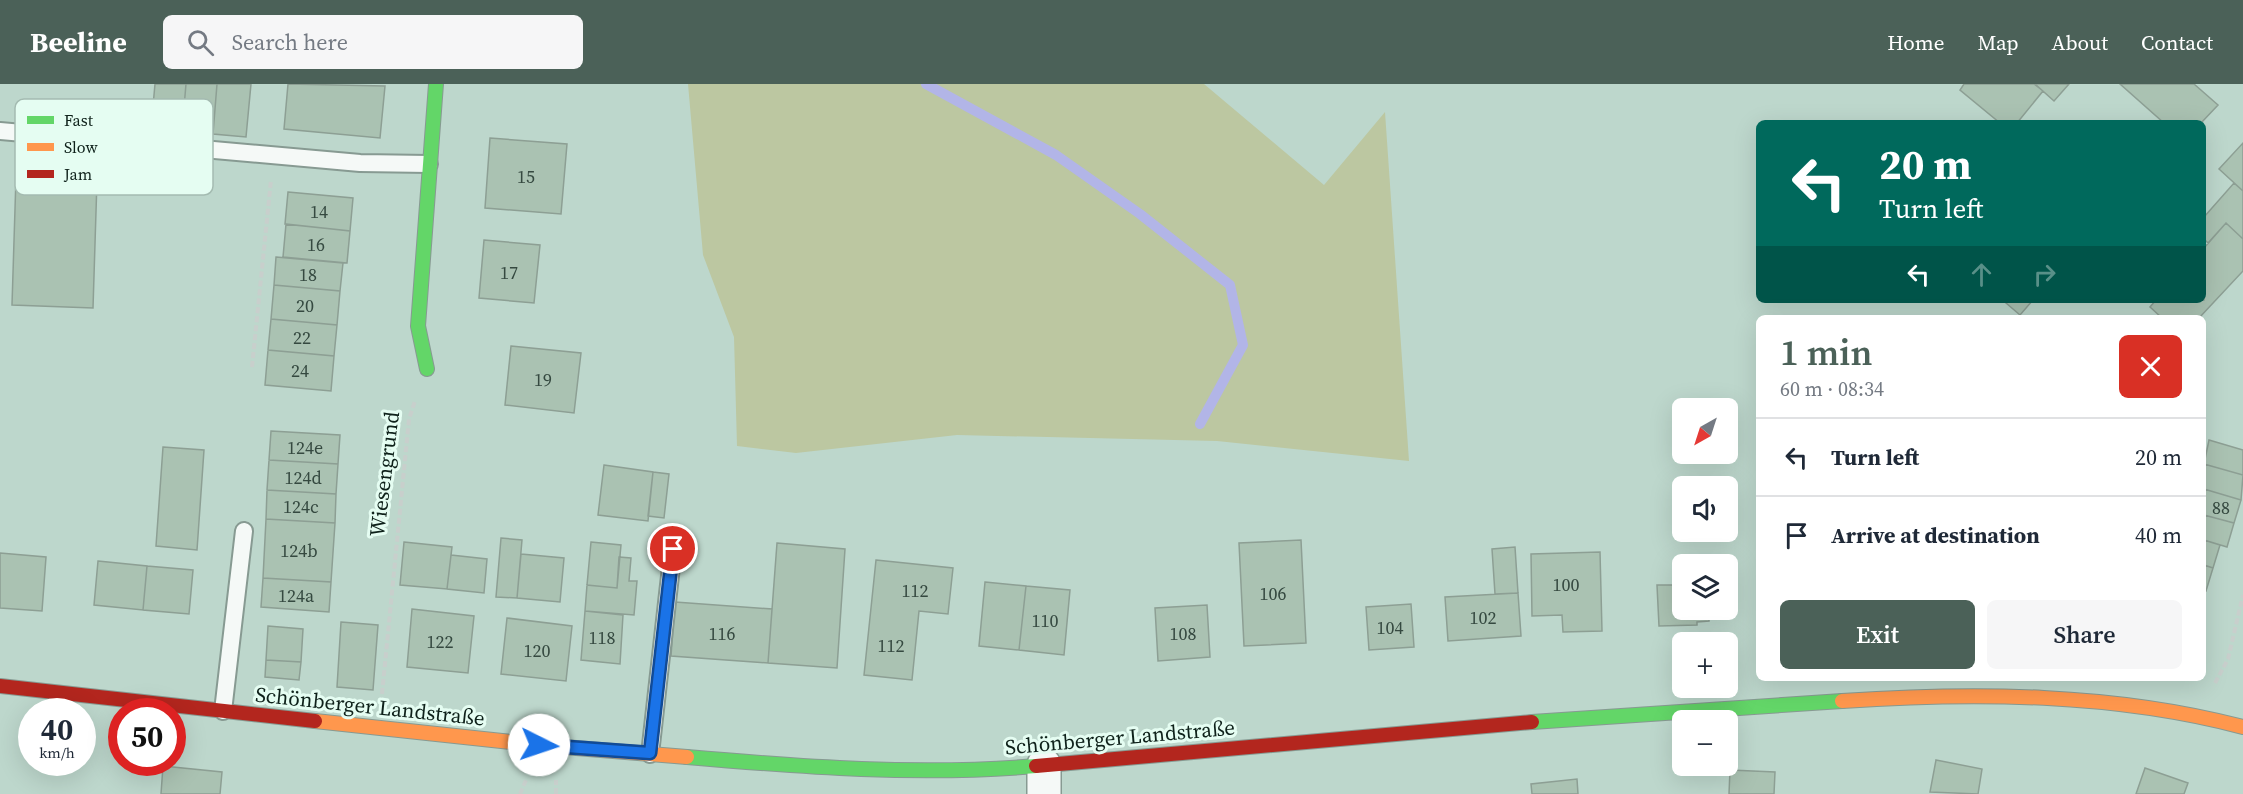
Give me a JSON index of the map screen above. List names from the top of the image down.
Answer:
{
  "streets": {
    "main road": ["Schönberger Landstraße"],
    "path": ["Wiesengrund"]
  },
  "crossings": [
    ["Wiesengrund", "Schönberger Landstraße"]
  ],
  "house_numbers": [
    "15",
    "14",
    "16",
    "17",
    "18",
    "20",
    "22",
    "24",
    "19",
    "124e",
    "124d",
    "124c",
    "88",
    "124b",
    "100",
    "112",
    "106",
    "124a",
    "102",
    "110",
    "104",
    "116",
    "108",
    "118",
    "122",
    "112",
    "120"
  ],
  "legend": ["Fast", "Slow", "Jam"],
  "north": "bottom left",
  "page": {
    "header": "Beeline",
    "search": "Search here",
    "nav": [
      "Home",
      "Map",
      "About",
      "Contact"
    ],
    "turn": ["20 m", "Turn left"],
    "heading": ["1 min", "60 m · 08:34"],
    "map_buttons": ["+", "−"],
    "list": [
      {
        "name": "Turn left",
        "value": "20 m"
      },
      {
        "name": "Arrive at destination",
        "value": "40 m"
      }
    ],
    "buttons": ["Exit", "Share"],
    "speed": "40 km/h",
    "limit": "50"
  }
}
